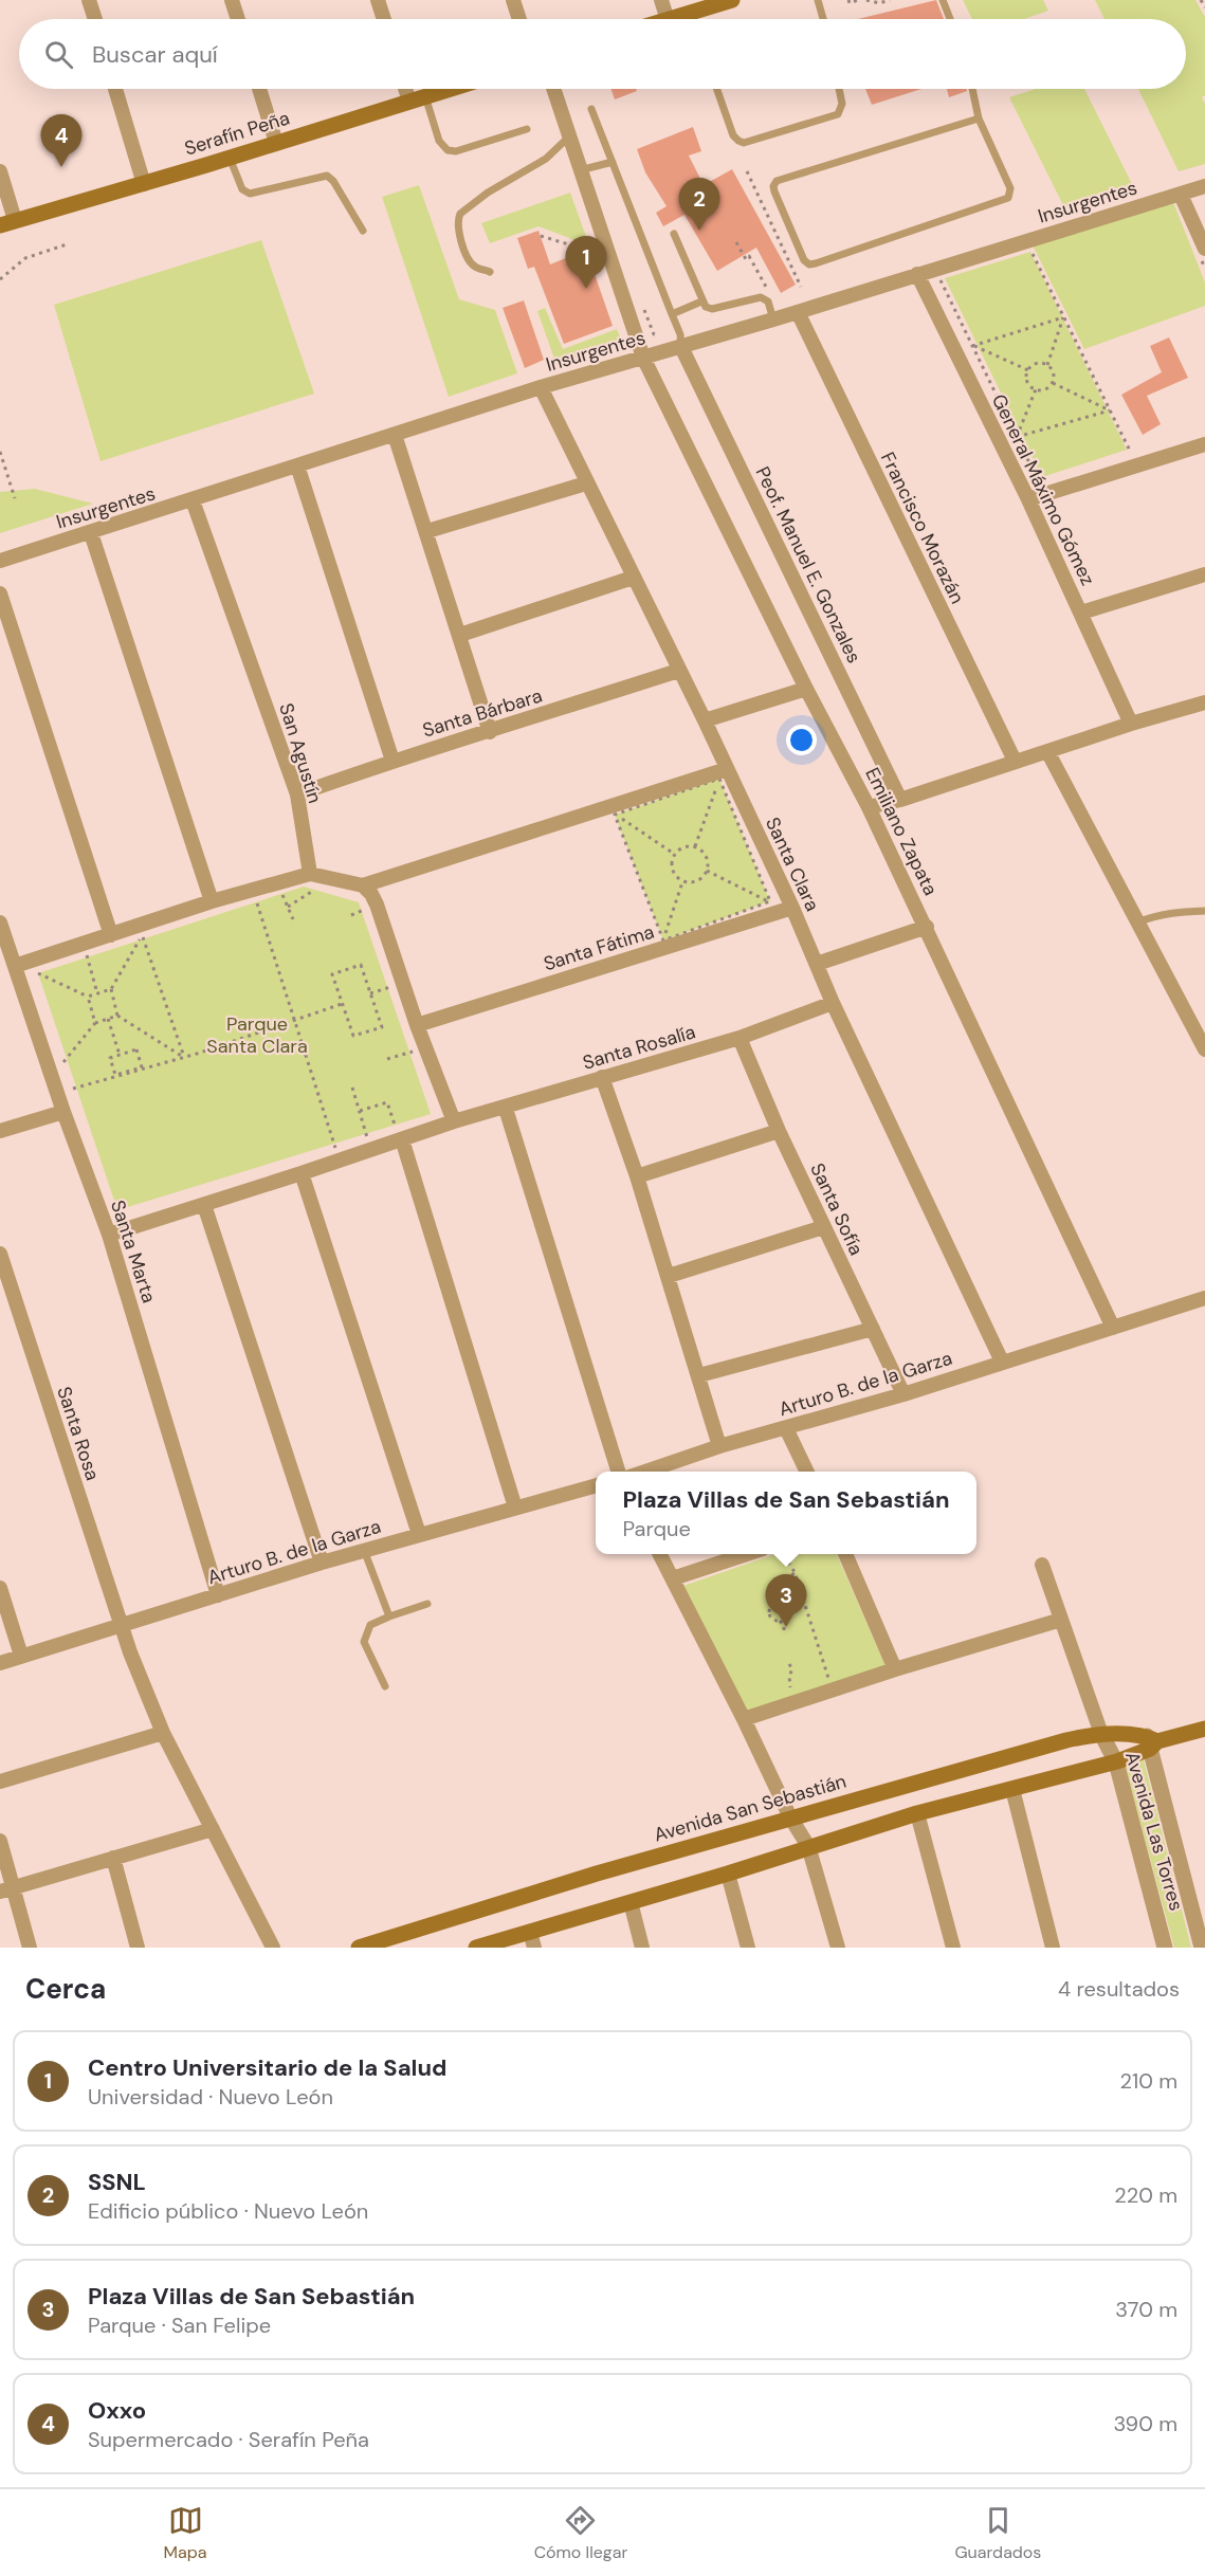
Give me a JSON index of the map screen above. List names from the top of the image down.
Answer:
{
  "streets": {
    "main road": ["Serafín Peña", "Avenida San Sebastián"],
    "street": [
      "Insurgentes",
      "General Máximo Gómez",
      "Francisco Morazán",
      "Peof. Manuel E. Gonzales",
      "Santa Bárbara",
      "San Agustín",
      "Emiliano Zapata",
      "Santa Clara",
      "Santa Fátima",
      "Santa Rosalía",
      "Santa Sofía",
      "Santa Marta",
      "Arturo B. de la Garza",
      "Santa Rosa",
      "Avenida Las Torres"
    ]
  },
  "crossings": [
    ["Insurgentes", "General Máximo Gómez"],
    ["Insurgentes", "Francisco Morazán"],
    ["Insurgentes", "Peof. Manuel E. Gonzales"],
    ["Insurgentes", "San Agustín"],
    ["Insurgentes", "Emiliano Zapata"],
    ["Insurgentes", "Santa Clara"],
    ["Santa Bárbara", "San Agustín"],
    ["Santa Bárbara", "Santa Clara"],
    ["Emiliano Zapata", "Arturo B. de la Garza"],
    ["Santa Clara", "Santa Fátima"],
    ["Santa Clara", "Santa Rosalía"],
    ["Santa Clara", "Arturo B. de la Garza"],
    ["Santa Rosalía", "Santa Sofía"],
    ["Santa Rosalía", "Santa Marta"],
    ["Santa Sofía", "Arturo B. de la Garza"],
    ["Santa Marta", "Arturo B. de la Garza"],
    ["Arturo B. de la Garza", "Santa Rosa"],
    ["Avenida San Sebastián", "Avenida Las Torres"]
  ],
  "parks": ["Parque Santa Clara"],
  "page": {
    "search": "Buscar aquí",
    "pins": [
      "4",
      "2",
      "1",
      "3"
    ],
    "popup": ["Plaza Villas de San Sebastián", "Parque"],
    "heading": ["Cerca", "4 resultados"],
    "list": [
      {
        "mark": "1",
        "name": "Centro Universitario de la Salud",
        "note": "Universidad · Nuevo León",
        "value": "210 m"
      },
      {
        "mark": "2",
        "name": "SSNL",
        "note": "Edificio público · Nuevo León",
        "value": "220 m"
      },
      {
        "mark": "3",
        "name": "Plaza Villas de San Sebastián",
        "note": "Parque · San Felipe",
        "value": "370 m"
      },
      {
        "mark": "4",
        "name": "Oxxo",
        "note": "Supermercado · Serafín Peña",
        "value": "390 m"
      }
    ],
    "nav": ["Mapa", "Cómo llegar", "Guardados"]
  }
}
